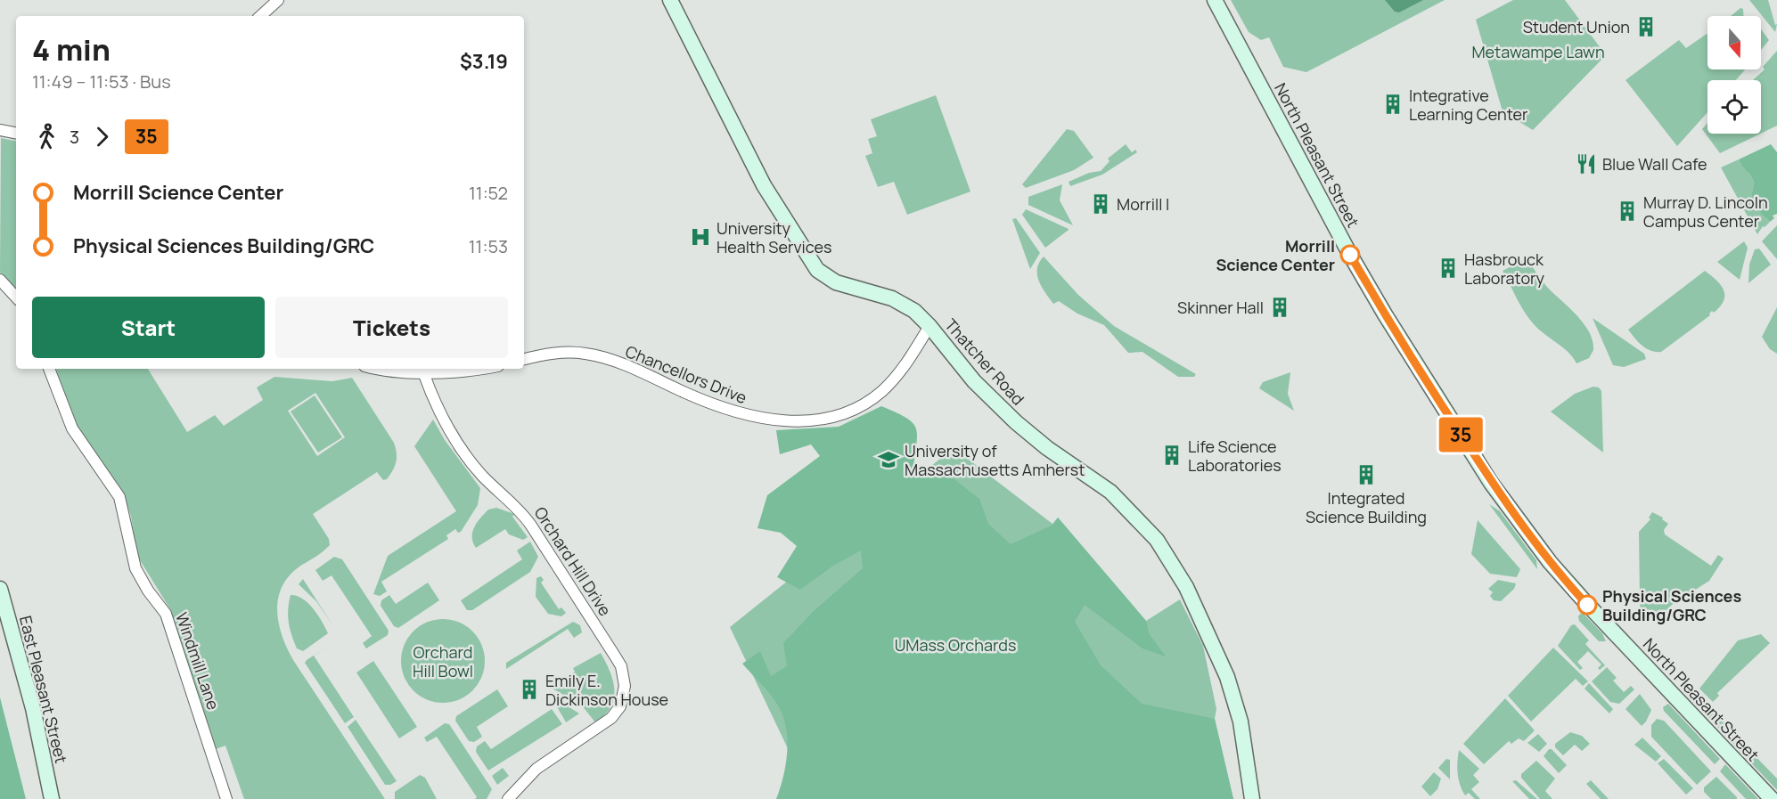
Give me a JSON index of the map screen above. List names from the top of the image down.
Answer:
{
  "streets": {
    "main road": ["North Pleasant Street", "Thatcher Road", "East Pleasant Street"],
    "street": ["Chancellors Drive", "Orchard Hill Drive", "Windmill Lane"]
  },
  "crossings": [
    ["Thatcher Road", "Chancellors Drive"]
  ],
  "parks": ["Metawampe Lawn", "UMass Orchards", "Orchard Hill Bowl"],
  "places": {
    "building": [
      "Student Union",
      "Integrative Learning Center",
      "Morrill I",
      "Murray D. Lincoln Campus Center",
      "Hasbrouck Laboratory",
      "Skinner Hall",
      "Life Science Laboratories",
      "Integrated Science Building",
      "Emily E. Dickinson House"
    ],
    "restaurant": ["Blue Wall Cafe"],
    "hospital": ["University Health Services"],
    "other": ["Morrill Science Center", "Physical Sciences Building/GRC"],
    "school or university": ["University of Massachusetts Amherst"]
  },
  "lines": ["bus line 35"],
  "north": "bottom",
  "page": {
    "on_map": "35",
    "heading": ["4 min", "11:49 – 11:53 · Bus", "$3.19"],
    "legs": ["3", "35"],
    "list": [
      {
        "name": "Morrill Science Center",
        "value": "11:52"
      },
      {
        "name": "Physical Sciences Building/GRC",
        "value": "11:53"
      }
    ],
    "buttons": ["Start", "Tickets"]
  }
}
